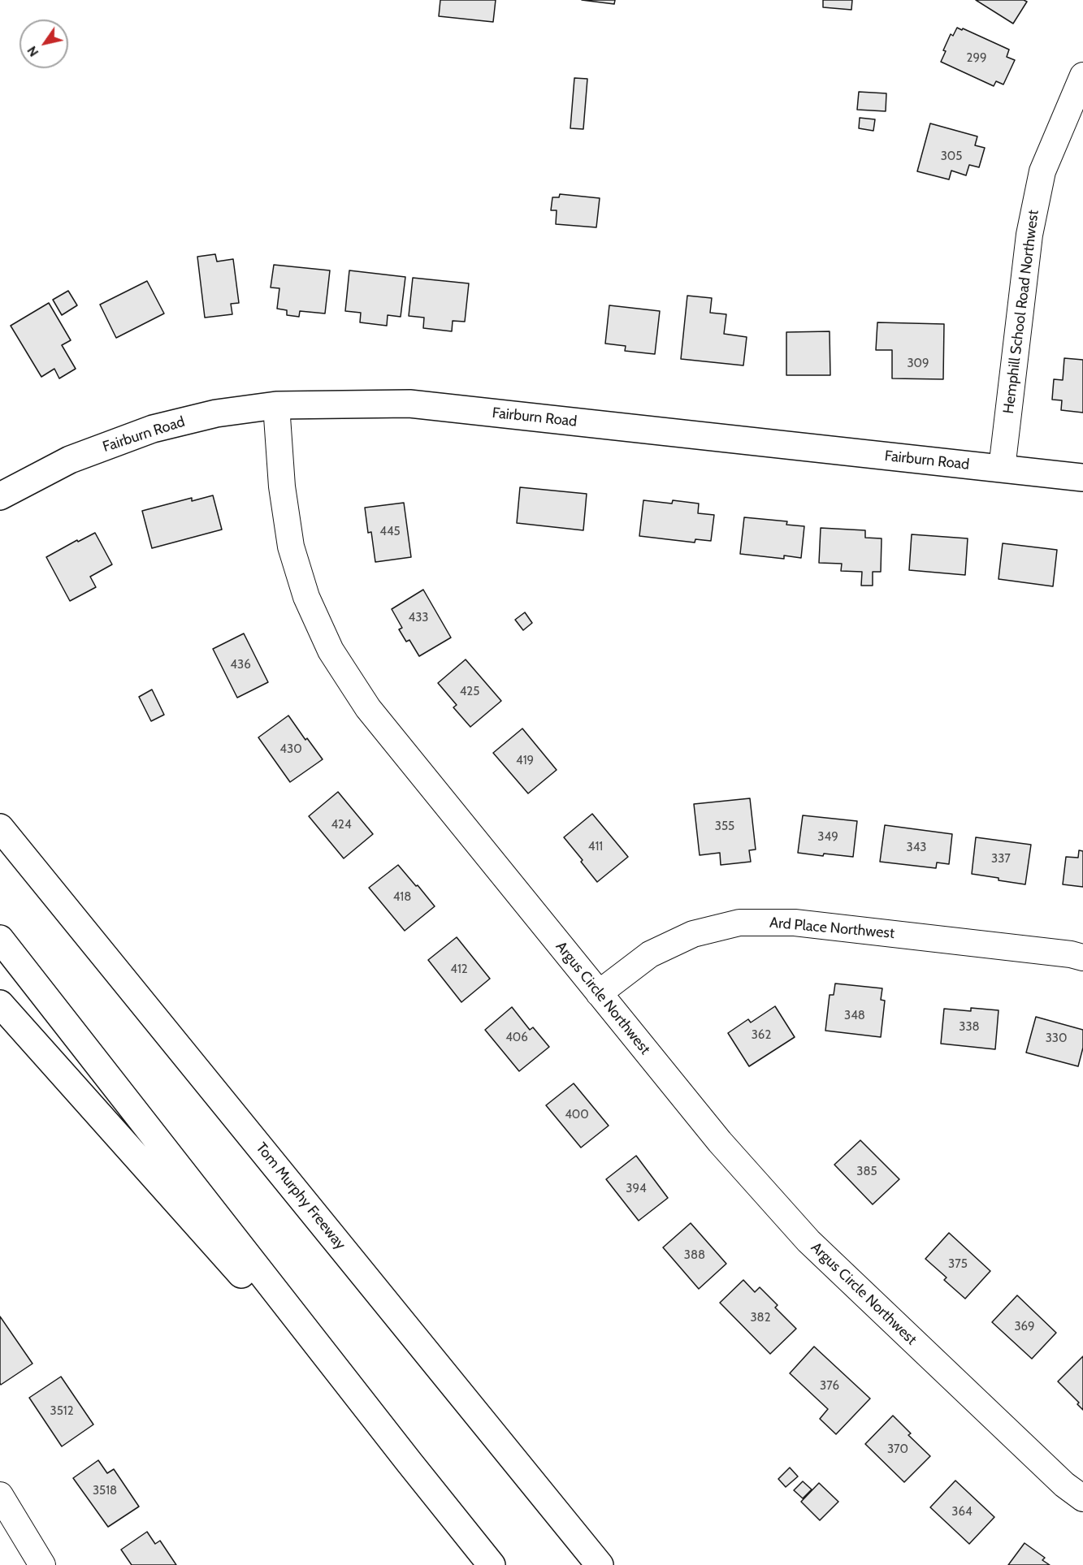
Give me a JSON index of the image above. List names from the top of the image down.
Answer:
{
  "streets": {
    "main road": ["Fairburn Road", "Tom Murphy Freeway"],
    "street": ["Hemphill School Road Northwest", "Ard Place Northwest", "Argus Circle Northwest"]
  },
  "crossings": [
    ["Hemphill School Road Northwest", "Fairburn Road"],
    ["Fairburn Road", "Argus Circle Northwest"],
    ["Ard Place Northwest", "Argus Circle Northwest"]
  ],
  "house_numbers": [
    "299",
    "305",
    "309",
    "445",
    "433",
    "436",
    "425",
    "430",
    "419",
    "424",
    "355",
    "349",
    "411",
    "343",
    "337",
    "418",
    "412",
    "348",
    "338",
    "362",
    "406",
    "330",
    "400",
    "385",
    "394",
    "388",
    "375",
    "382",
    "369",
    "376",
    "3512",
    "370",
    "3518",
    "364"
  ],
  "north": "bottom left"
}
